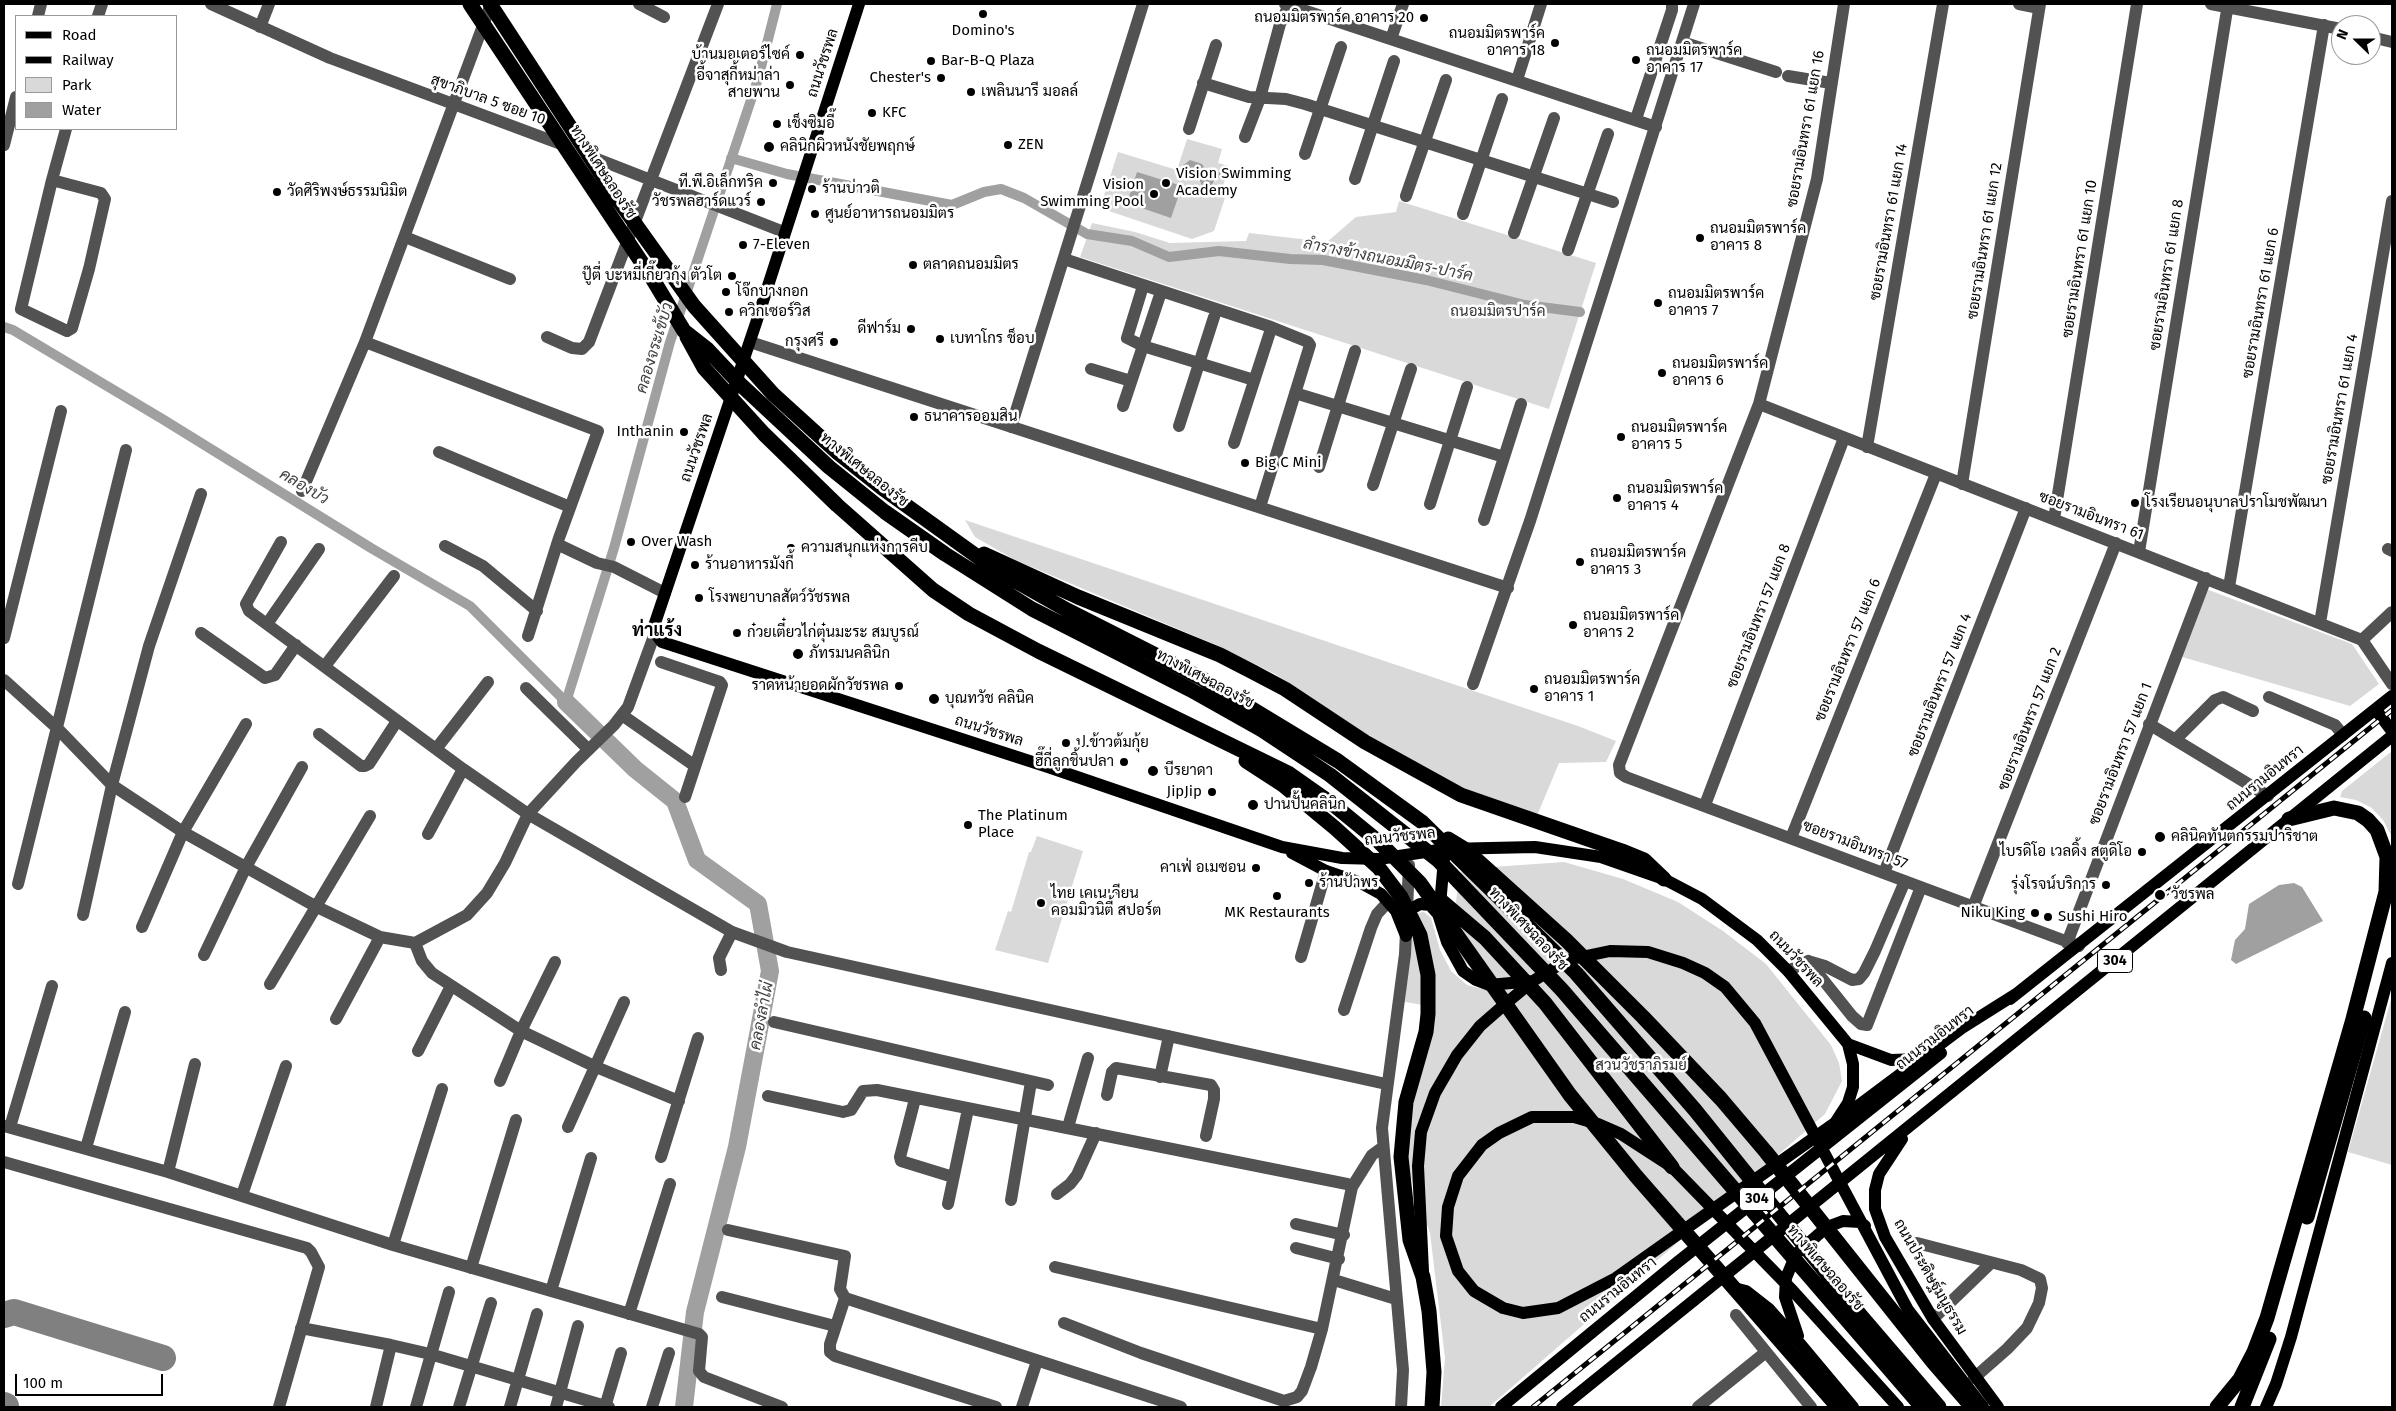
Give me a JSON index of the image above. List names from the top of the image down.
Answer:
{
  "streets": {
    "highway": ["ทางพิเศษฉลองรัช"],
    "main road": [
      "ถนนวัชรพล",
      "ถนนรามอินทรา",
      "304",
      "ถนนประดิษฐ์มนูธรรม"
    ],
    "street": [
      "สุขาภิบาล 5 ซอย 10",
      "ซอยรามอินทรา 61 แยก 16",
      "ซอยรามอินทรา 61 แยก 14",
      "ซอยรามอินทรา 61 แยก 12",
      "ซอยรามอินทรา 61 แยก 10",
      "ซอยรามอินทรา 61 แยก 8",
      "ซอยรามอินทรา 61 แยก 6",
      "ซอยรามอินทรา 61 แยก 4",
      "ซอยรามอินทรา 61",
      "ซอยรามอินทรา 57 แยก 8",
      "ซอยรามอินทรา 57 แยก 6",
      "ซอยรามอินทรา 57 แยก 4",
      "ซอยรามอินทรา 57 แยก 2",
      "ซอยรามอินทรา 57 แยก 1",
      "ซอยรามอินทรา 57"
    ]
  },
  "crossings": [
    ["ถนนวัชรพล", "สุขาภิบาล 5 ซอย 10"],
    ["ซอยรามอินทรา 61 แยก 16", "ซอยรามอินทรา 61"],
    ["ซอยรามอินทรา 61 แยก 16", "ซอยรามอินทรา 57"],
    ["ซอยรามอินทรา 61 แยก 14", "ซอยรามอินทรา 61"],
    ["ซอยรามอินทรา 61 แยก 12", "ซอยรามอินทรา 61"],
    ["ซอยรามอินทรา 61 แยก 10", "ซอยรามอินทรา 61"],
    ["ซอยรามอินทรา 61 แยก 8", "ซอยรามอินทรา 61"],
    ["ซอยรามอินทรา 61 แยก 6", "ซอยรามอินทรา 61"],
    ["ซอยรามอินทรา 61 แยก 4", "ซอยรามอินทรา 61"],
    ["ซอยรามอินทรา 61", "ซอยรามอินทรา 57 แยก 8"],
    ["ซอยรามอินทรา 61", "ซอยรามอินทรา 57 แยก 6"],
    ["ซอยรามอินทรา 61", "ซอยรามอินทรา 57 แยก 4"],
    ["ซอยรามอินทรา 61", "ซอยรามอินทรา 57 แยก 2"],
    ["ซอยรามอินทรา 61", "ซอยรามอินทรา 57 แยก 1"],
    ["ซอยรามอินทรา 57 แยก 8", "ซอยรามอินทรา 57"],
    ["ซอยรามอินทรา 57 แยก 6", "ซอยรามอินทรา 57"],
    ["ซอยรามอินทรา 57 แยก 4", "ซอยรามอินทรา 57"],
    ["ซอยรามอินทรา 57 แยก 2", "ซอยรามอินทรา 57"],
    ["ซอยรามอินทรา 57 แยก 1", "ถนนรามอินทรา"],
    ["ซอยรามอินทรา 57 แยก 1", "ซอยรามอินทรา 57"],
    ["ถนนรามอินทรา", "ซอยรามอินทรา 57"],
    ["304", "ถนนประดิษฐ์มนูธรรม"]
  ],
  "districts": ["ท่าแร้ง"],
  "water": [
    "ลำรางข้างถนอมมิตร-ปาร์ค",
    "คลองจระเข้บัว",
    "คลองบัว",
    "คลองลำไผ่"
  ],
  "parks": ["ถนอมมิตรปาร์ค", "สวนวัชราภิรมย์"],
  "places": [
    "Domino's",
    "ถนอมมิตรพาร์ค อาคาร 20",
    "ถนอมมิตรพาร์ค อาคาร 18",
    "บ้านมอเตอร์ไซค์",
    "ถนอมมิตรพาร์ค อาคาร 17",
    "Bar-B-Q Plaza",
    "Chester's",
    "อี้จาสุกี้หม่าล่า สายพาน",
    "เพลินนารี มอลล์",
    "KFC",
    "เช็งซิมอี๊",
    "ZEN",
    "คลินิกผิวหนังชัยพฤกษ์",
    "ที.พี.อิเล็กทริค",
    "Vision Swimming Academy",
    "ร้านบ่าวติ",
    "วัดศิริพงษ์ธรรมนิมิต",
    "Vision Swimming Pool",
    "วัชรพลฮาร์ดแวร์",
    "ศูนย์อาหารถนอมมิตร",
    "ถนอมมิตรพาร์ค อาคาร 8",
    "7-Eleven",
    "ตลาดถนอมมิตร",
    "ปู๊ตี่ บะหมี่เกี๊ยวกุ้ง ตัวโต",
    "โจ๊กบางกอก",
    "ถนอมมิตรพาร์ค อาคาร 7",
    "ควิกเซอร์วิส",
    "ดีฟาร์ม",
    "เบทาโกร ช็อบ",
    "กรุงศรี",
    "ถนอมมิตรพาร์ค อาคาร 6",
    "ธนาคารออมสิน",
    "Inthanin",
    "ถนอมมิตรพาร์ค อาคาร 5",
    "Big C Mini",
    "ถนอมมิตรพาร์ค อาคาร 4",
    "โรงเรียนอนุบาลปราโมชพัฒนา",
    "Over Wash",
    "ความสนุกแห่งการคีบ",
    "ถนอมมิตรพาร์ค อาคาร 3",
    "ร้านอาหารมังกี้",
    "โรงพยาบาลสัตว์วัชรพล",
    "ถนอมมิตรพาร์ค อาคาร 2",
    "ก๋วยเตี๋ยวไก่ตุ๋นมะระ สมบูรณ์",
    "ภัทรมนคลินิก",
    "ราดหน้ายอดผักวัชรพล",
    "ถนอมมิตรพาร์ค อาคาร 1",
    "บุณทวัช คลินิค",
    "ป.ข้าวต้มกุ้ย",
    "ฮี๊กี่ลูกชิ้นปลา",
    "บีรยาดา",
    "JipJip",
    "ปานปั้นคลินิก",
    "The Platinum Place",
    "คลินิคทันตกรรมปาริชาต",
    "ไบรดิโอ เวลดิ้ง สตูดิโอ",
    "คาเฟ่ อเมซอน",
    "ร้านป้าพร",
    "รุ่งโรจน์บริการ",
    "วัชรพล",
    "MK Restaurants",
    "ไทย เคเนเดียน คอมมิวนิตี้ สปอร์ต",
    "Niku King",
    "Sushi Hiro"
  ],
  "legend": [
    "Road",
    "Railway",
    "Park",
    "Water"
  ],
  "scale_bar": "100 m",
  "north": "left"
}
